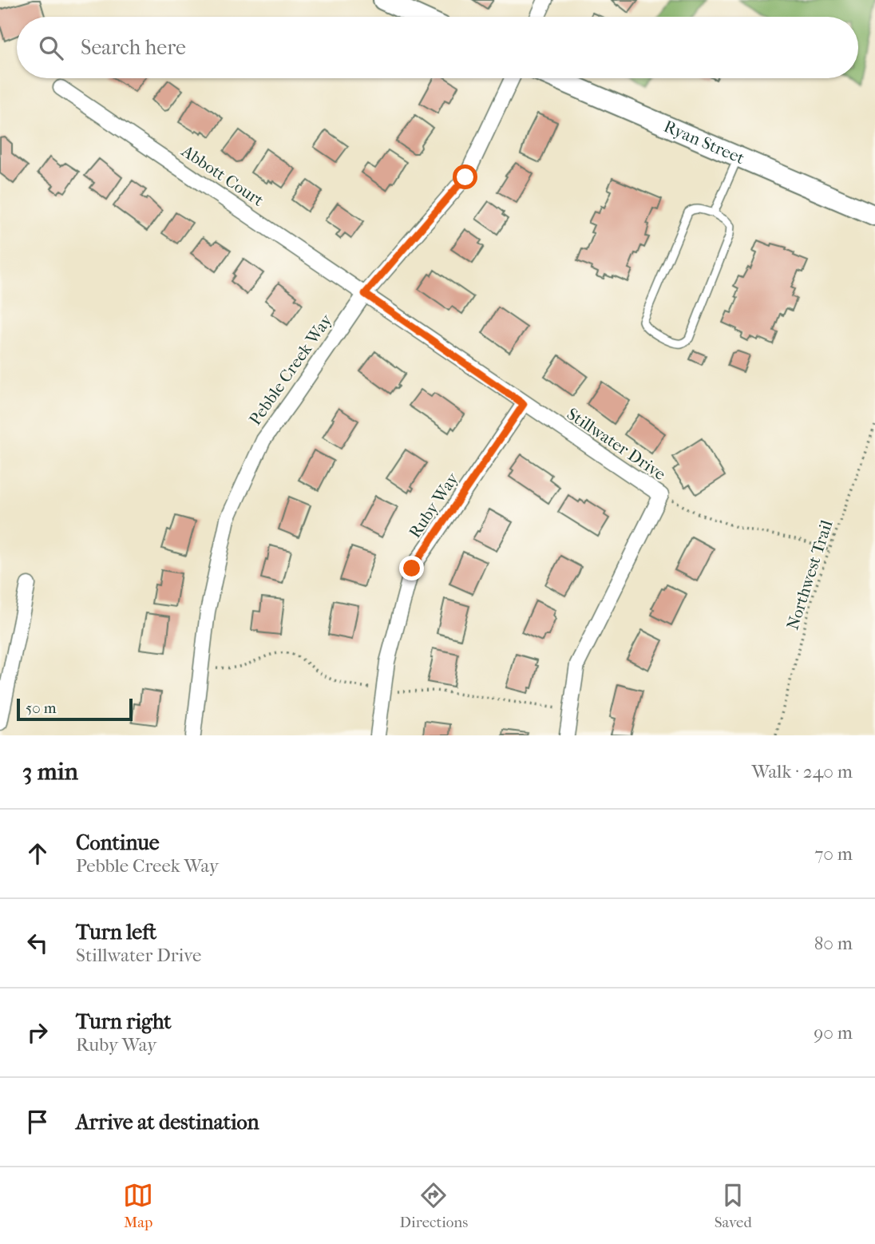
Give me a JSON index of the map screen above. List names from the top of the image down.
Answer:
{
  "streets": {
    "street": [
      "Ryan Street",
      "Abbott Court",
      "Pebble Creek Way",
      "Stillwater Drive",
      "Ruby Way"
    ],
    "path": ["Northwest Trail"]
  },
  "crossings": [
    ["Abbott Court", "Pebble Creek Way"],
    ["Abbott Court", "Stillwater Drive"],
    ["Pebble Creek Way", "Stillwater Drive"],
    ["Stillwater Drive", "Ruby Way"]
  ],
  "scale_bar": "50 m",
  "page": {
    "search": "Search here",
    "scale": "50 m",
    "heading": ["3 min", "Walk · 240 m"],
    "list": [
      ["Continue", "Pebble Creek Way", "70 m"],
      ["Turn left", "Stillwater Drive", "80 m"],
      ["Turn right", "Ruby Way", "90 m"],
      "Arrive at destination"
    ],
    "nav": ["Map", "Directions", "Saved"]
  }
}
